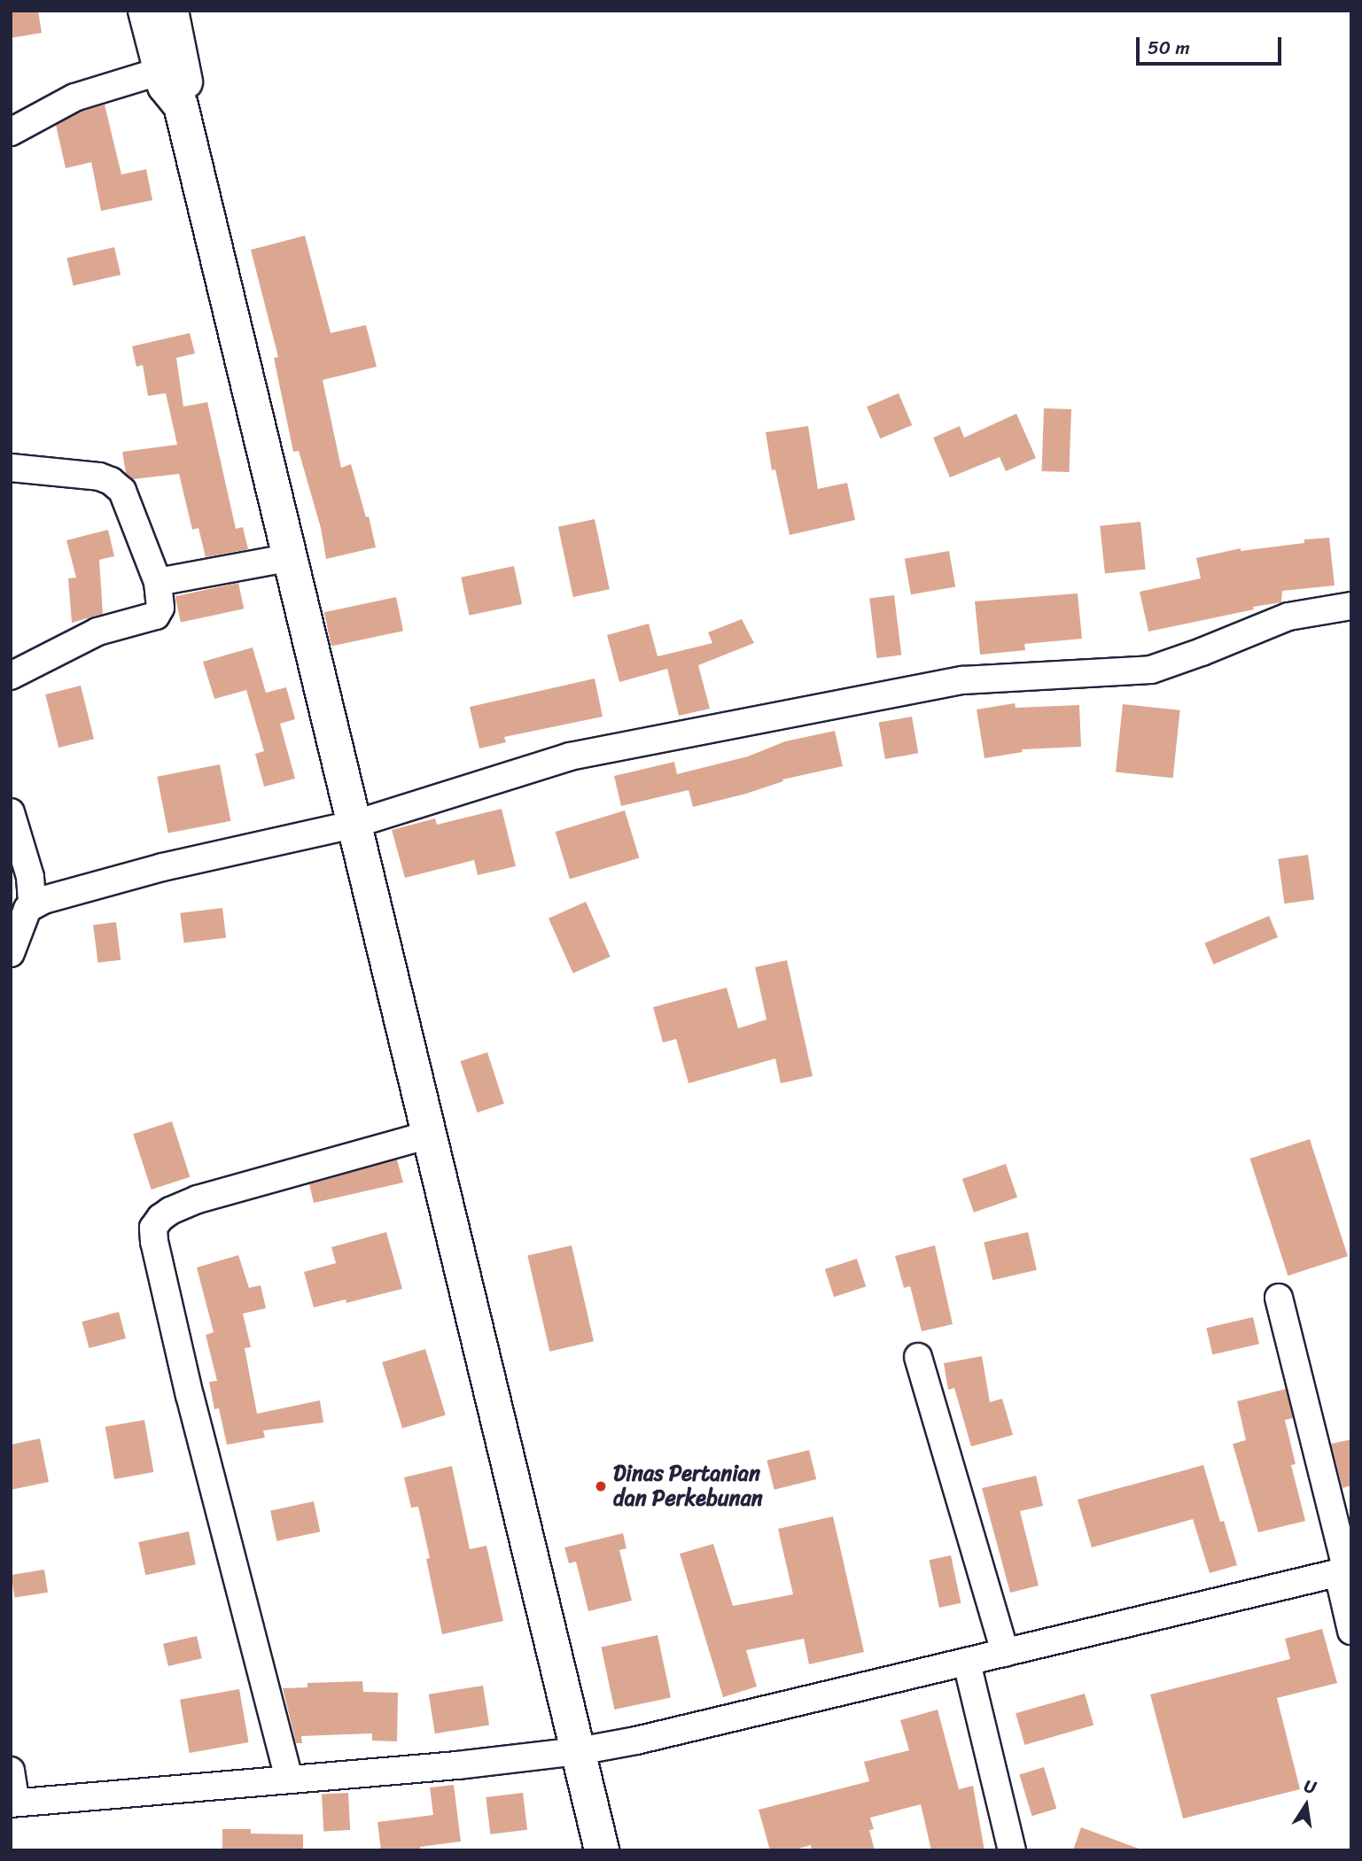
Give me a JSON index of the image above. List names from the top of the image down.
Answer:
{
  "places": ["Dinas Pertanian dan Perkebunan"],
  "scale_bar": "50 m",
  "north": "top"
}
